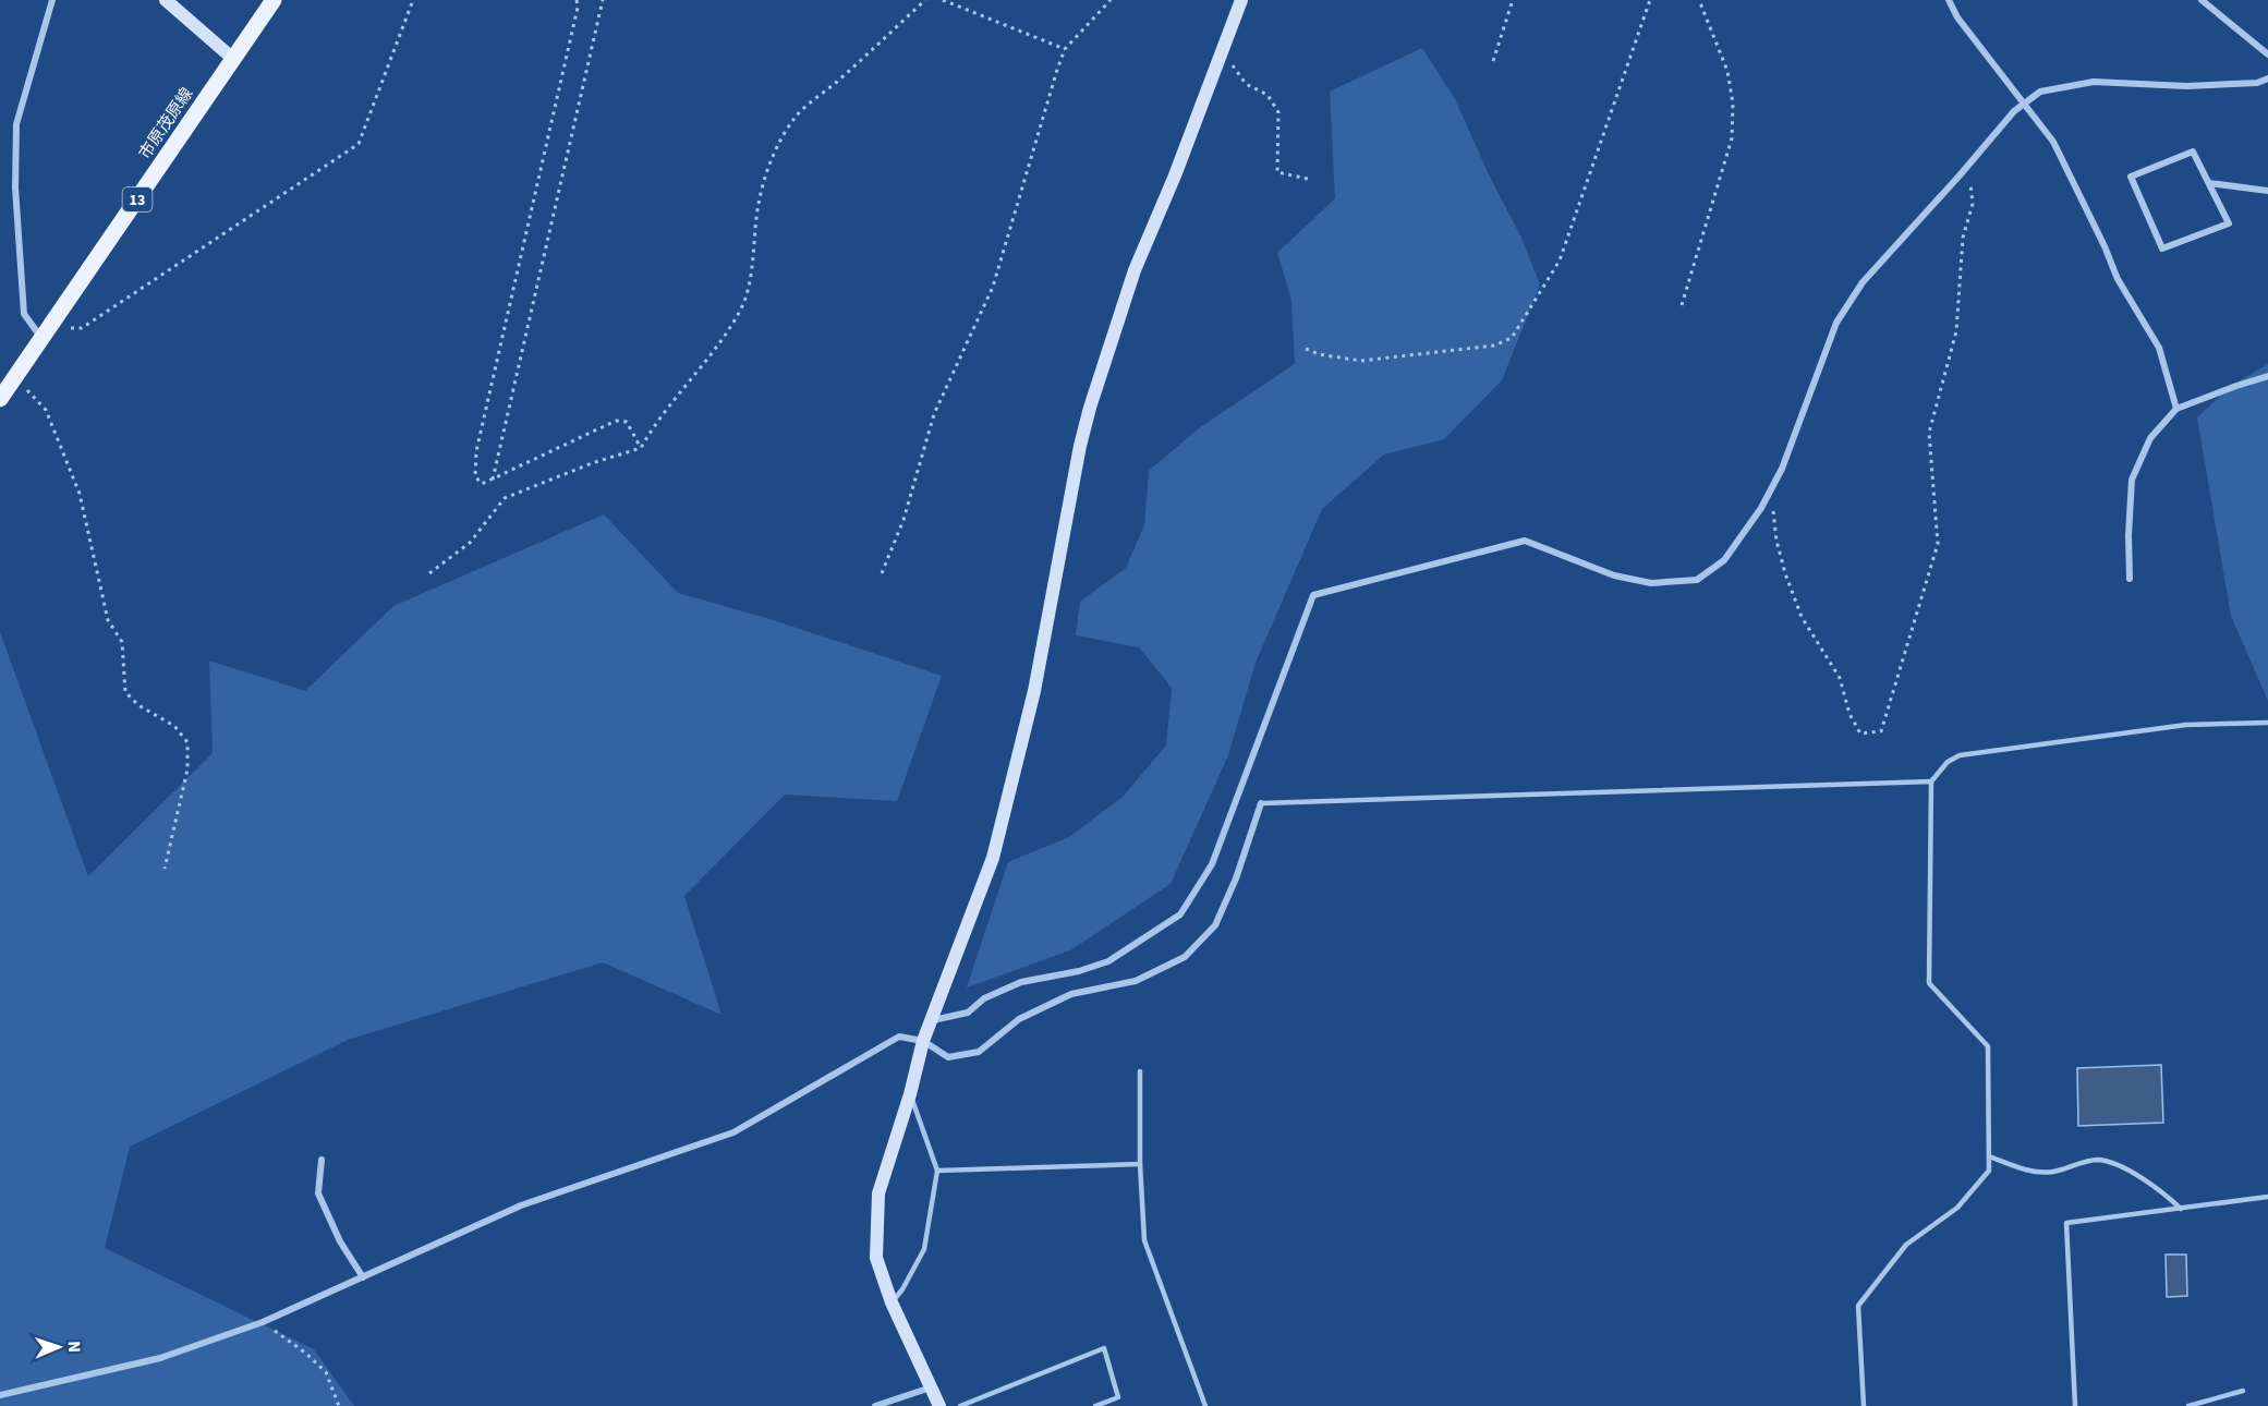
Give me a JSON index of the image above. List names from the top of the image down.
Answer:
{
  "streets": {
    "main road": ["市原茂原線", "13"]
  },
  "north": "right"
}
